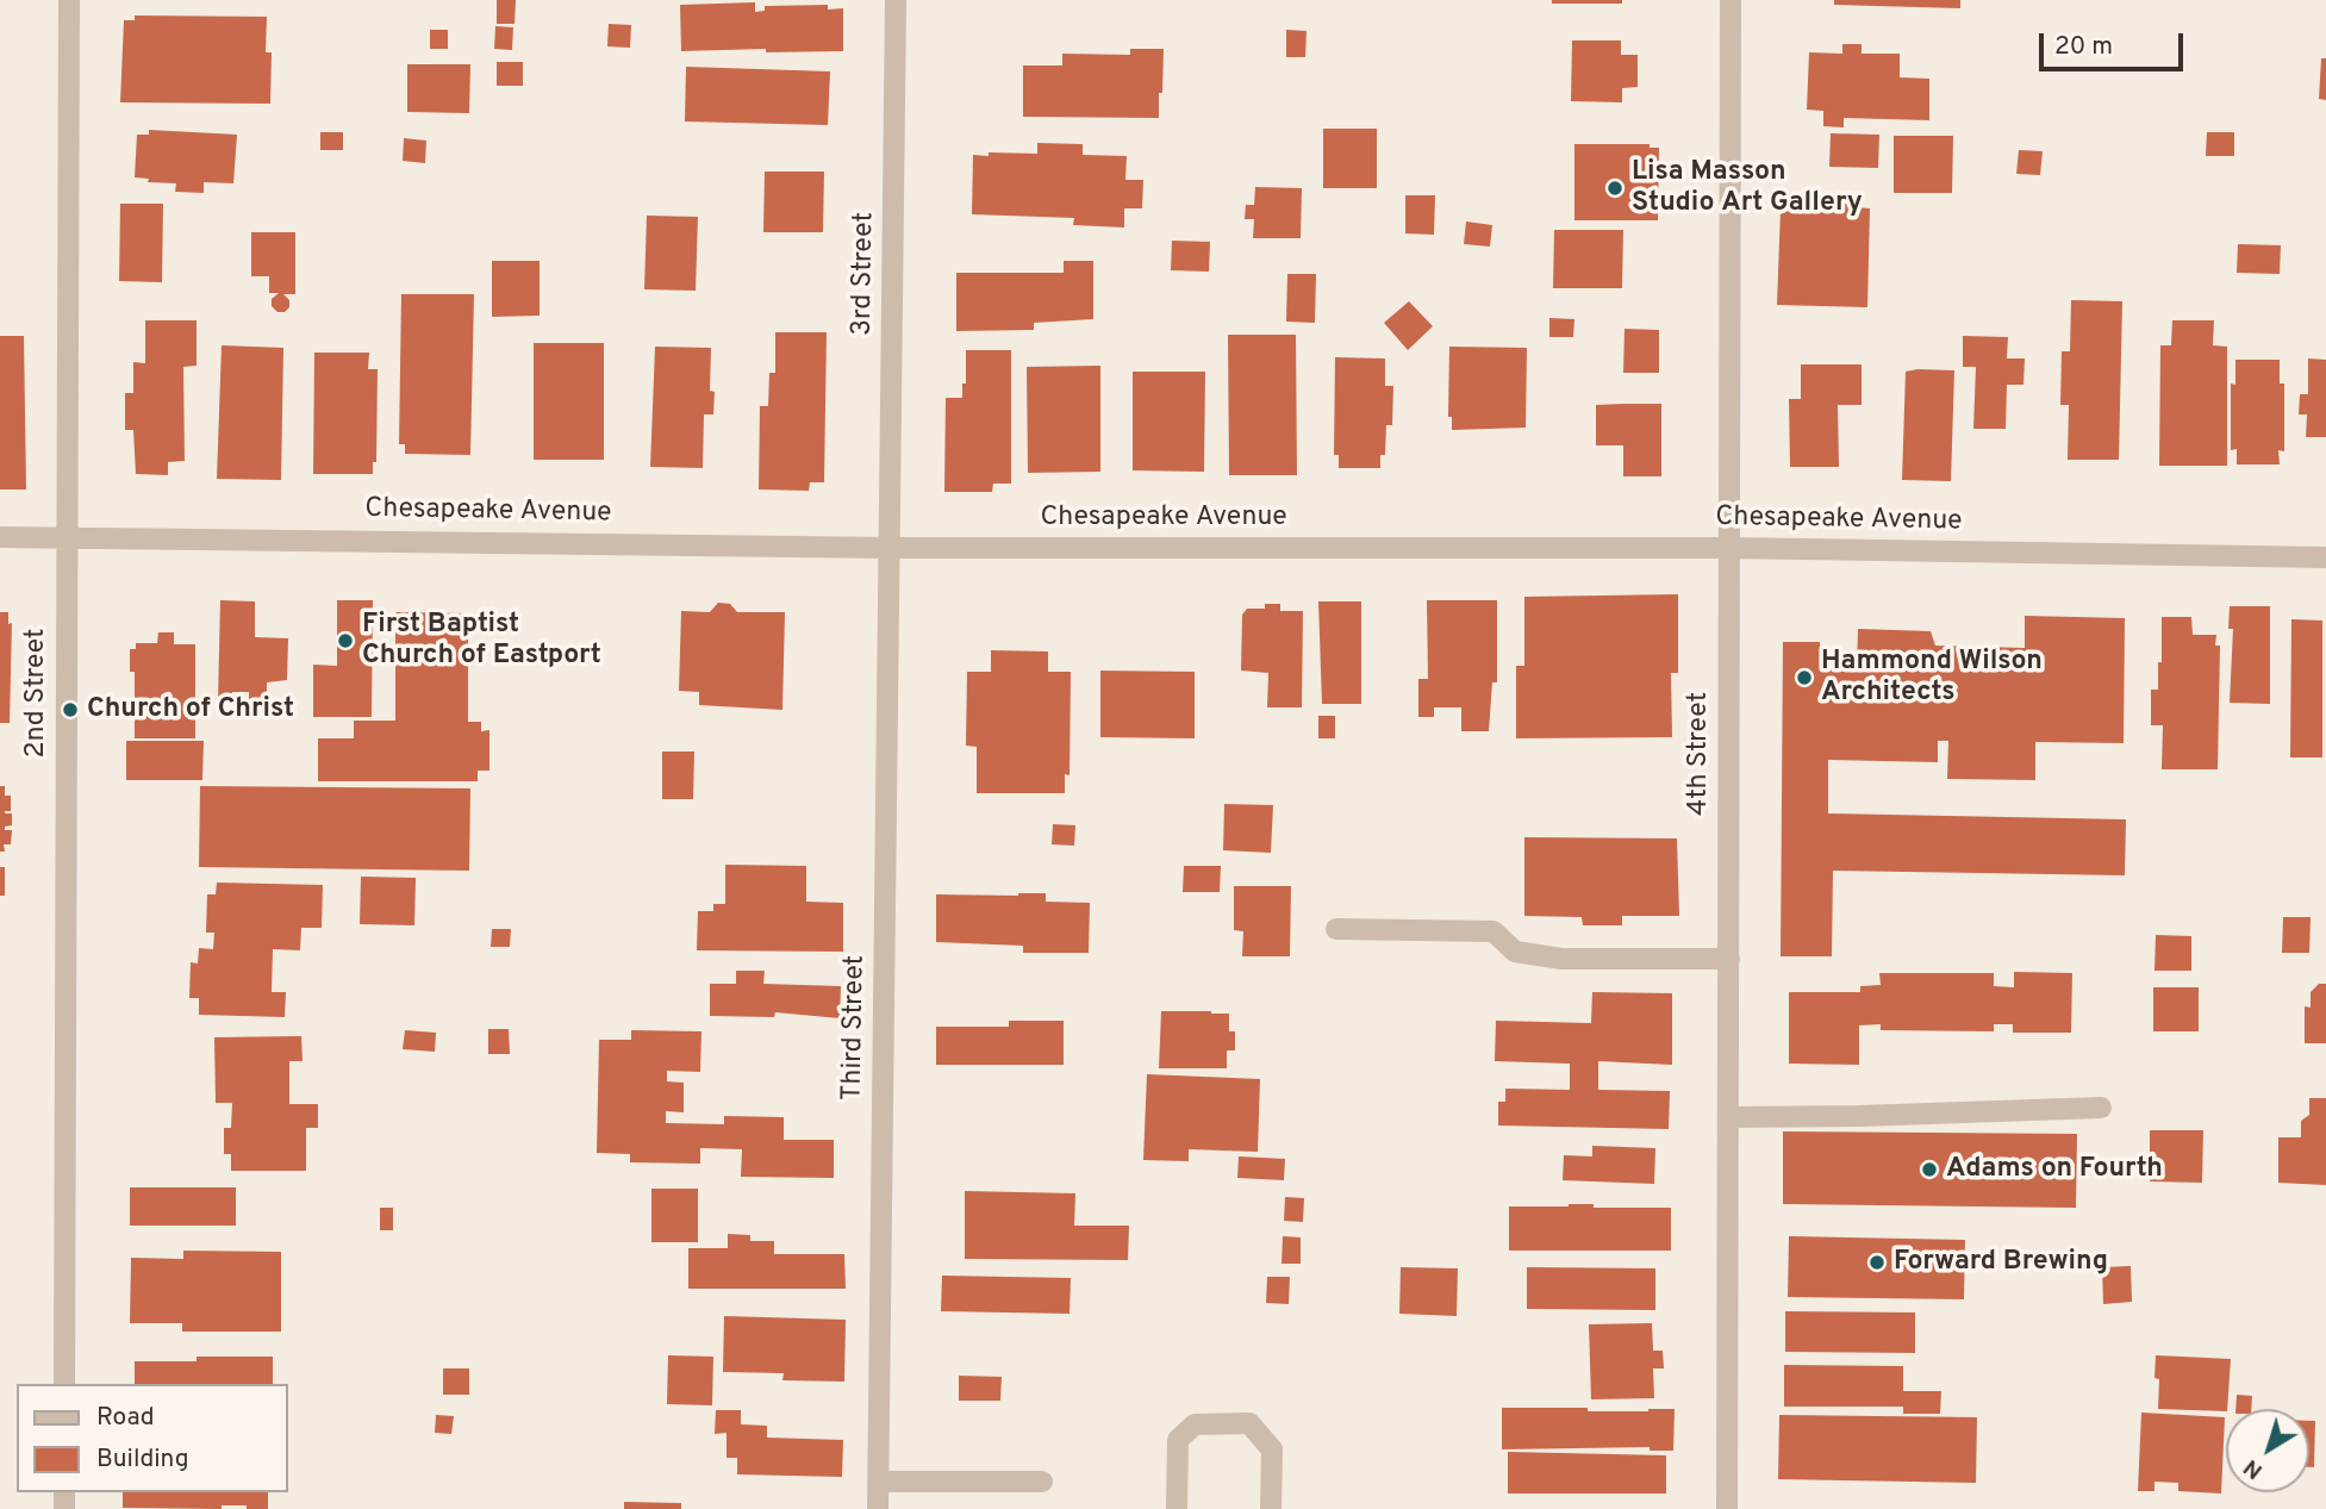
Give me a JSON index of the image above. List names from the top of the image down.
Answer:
{
  "streets": {
    "street": [
      "3rd Street",
      "Chesapeake Avenue",
      "2nd Street",
      "4th Street",
      "Third Street"
    ]
  },
  "crossings": [
    ["3rd Street", "Chesapeake Avenue"],
    ["3rd Street", "Third Street"],
    ["Chesapeake Avenue", "2nd Street"],
    ["Chesapeake Avenue", "4th Street"],
    ["Chesapeake Avenue", "Third Street"]
  ],
  "places": [
    "Lisa Masson Studio Art Gallery",
    "First Baptist Church of Eastport",
    "Hammond Wilson Architects",
    "Church of Christ",
    "Adams on Fourth",
    "Forward Brewing"
  ],
  "legend": ["Road", "Building"],
  "scale_bar": "20 m",
  "north": "bottom left"
}
